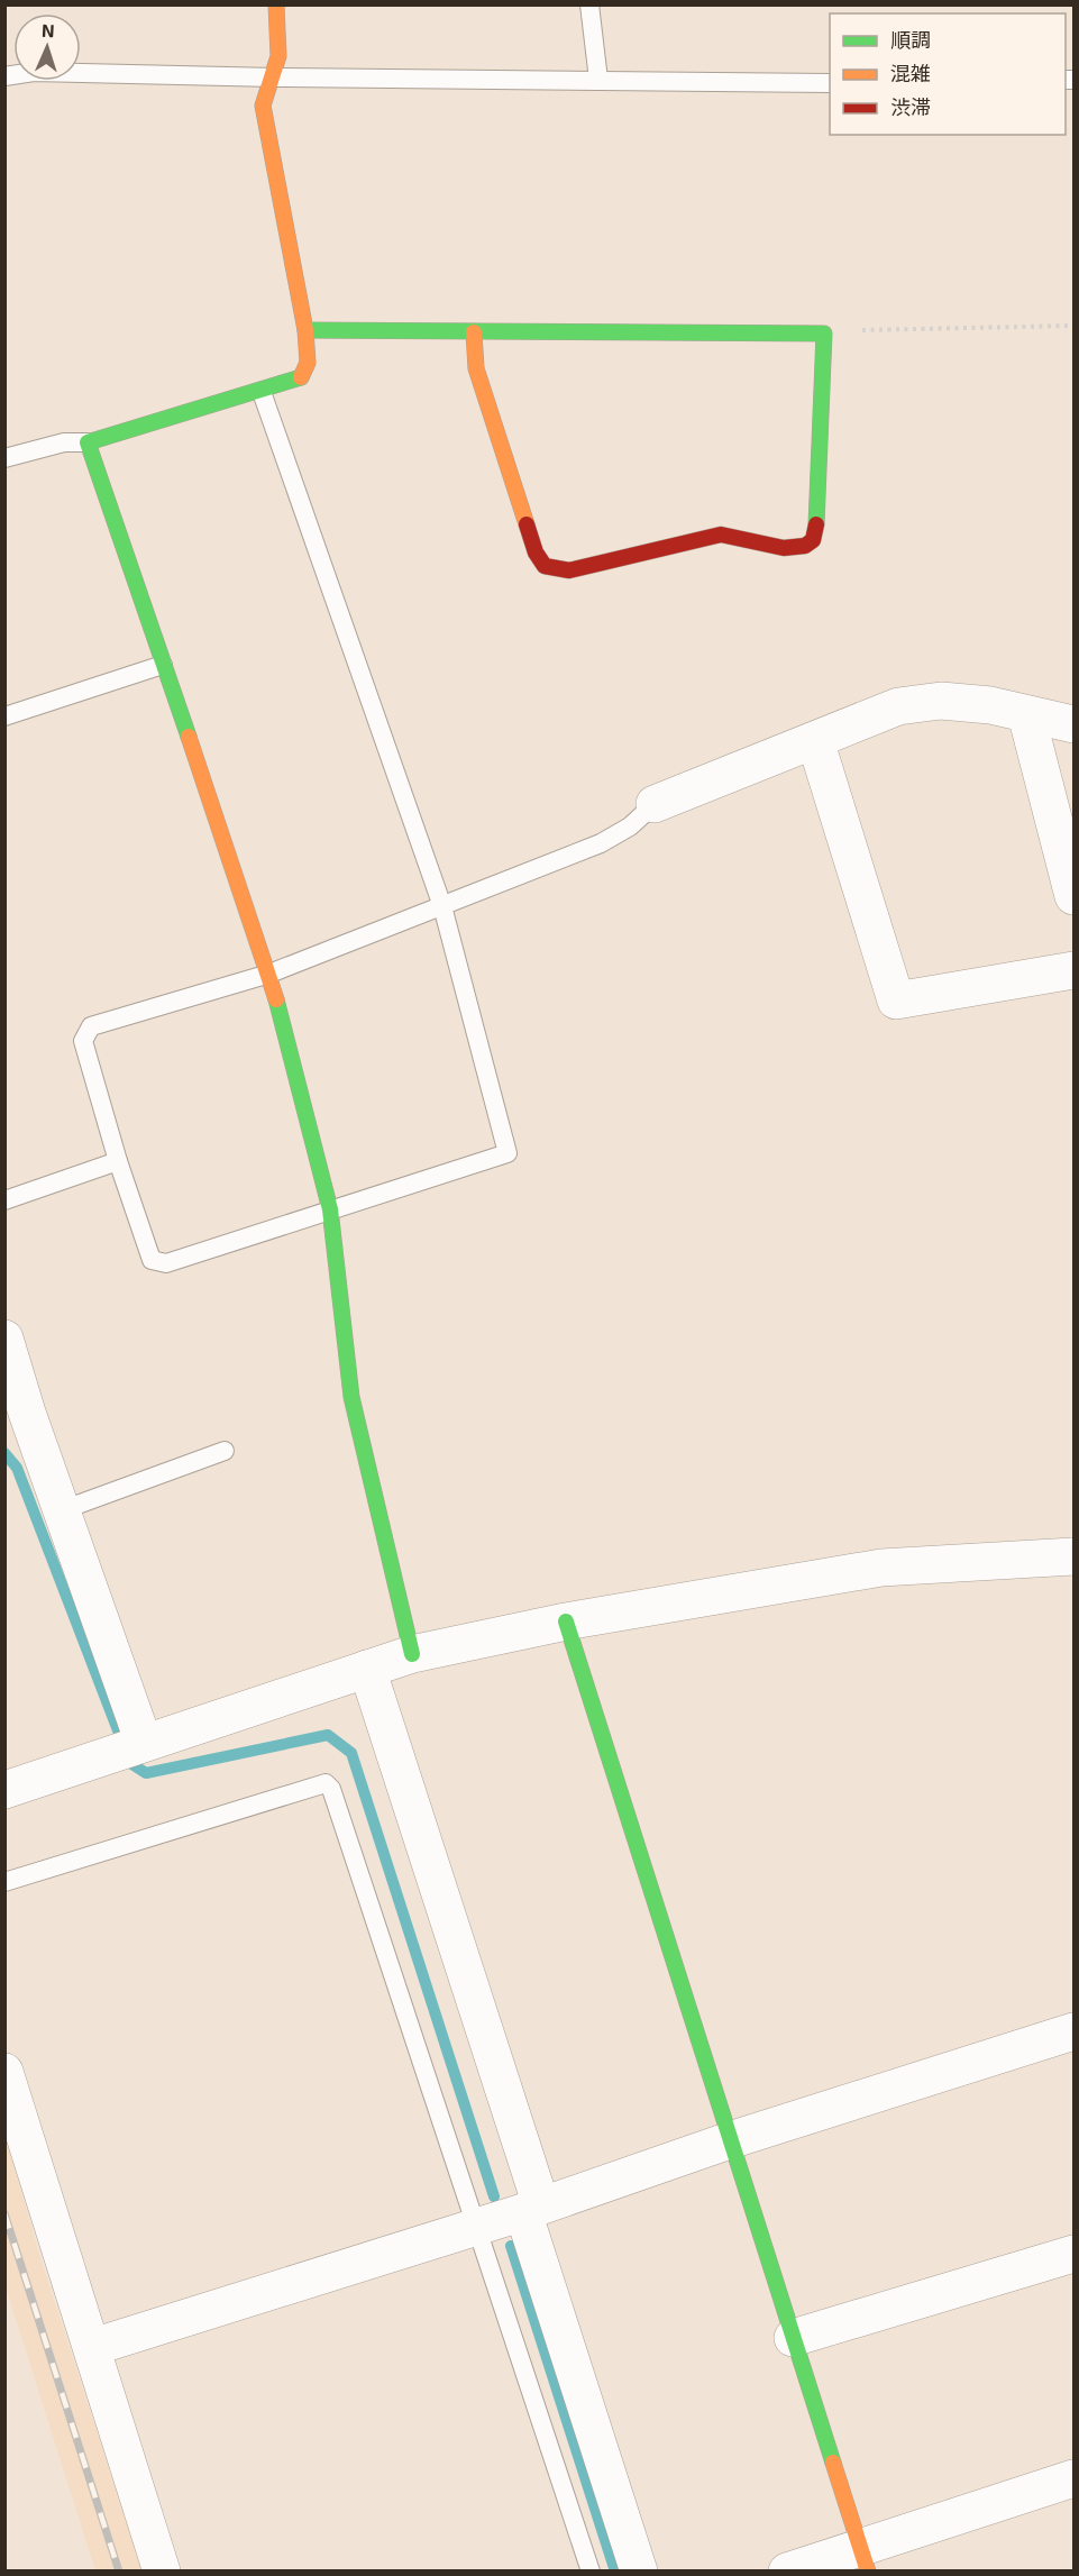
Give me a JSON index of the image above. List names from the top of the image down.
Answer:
{
  "legend": ["順調", "混雑", "渋滞"],
  "north": "top"
}
